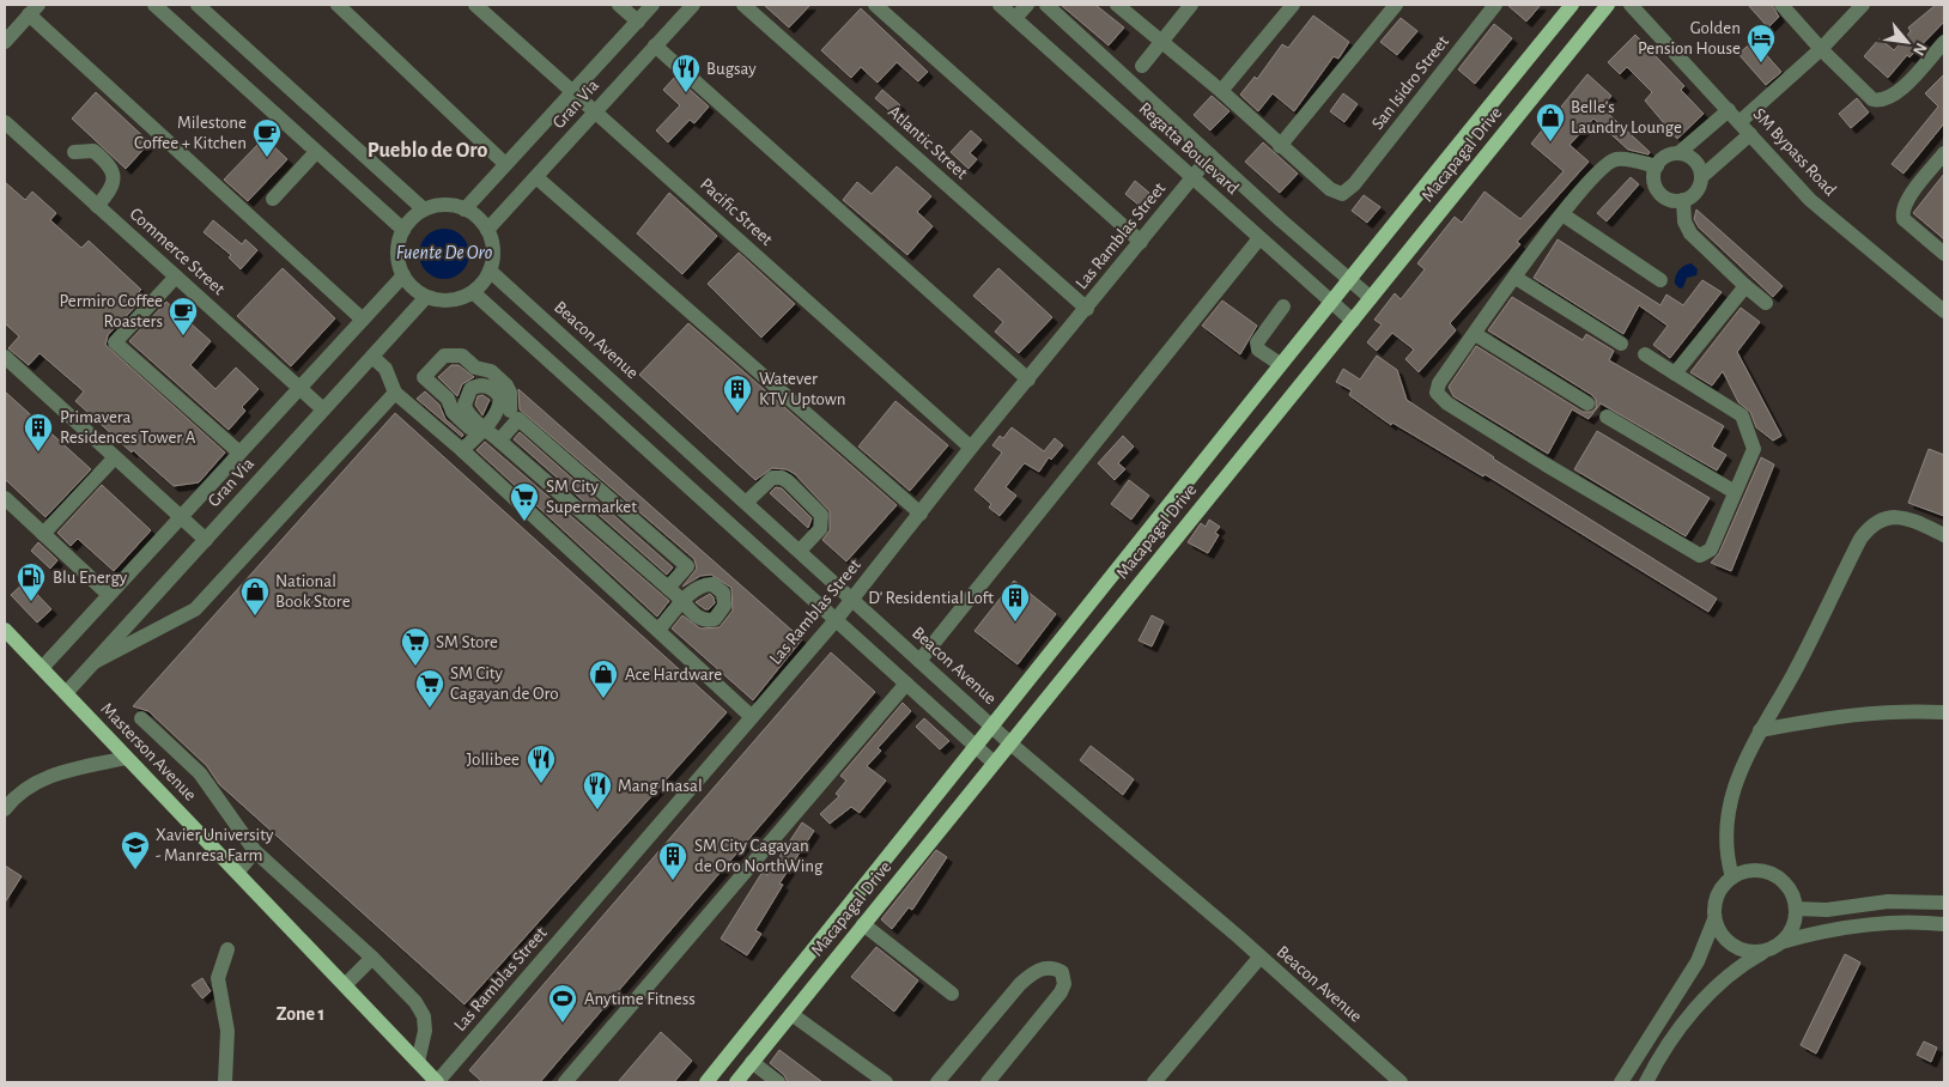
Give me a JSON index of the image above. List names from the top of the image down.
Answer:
{
  "streets": {
    "main road": ["Macapagal Drive", "Masterson Avenue"],
    "street": [
      "San Isidro Street",
      "Gran Via",
      "Atlantic Street",
      "Regatta Boulevard",
      "SM Bypass Road",
      "Pacific Street",
      "Las Ramblas Street",
      "Commerce Street",
      "Beacon Avenue"
    ]
  },
  "crossings": [
    ["Gran Via", "Pacific Street"],
    ["Gran Via", "Commerce Street"],
    ["Gran Via", "Beacon Avenue"],
    ["Gran Via", "Masterson Avenue"],
    ["Atlantic Street", "Las Ramblas Street"],
    ["Regatta Boulevard", "Macapagal Drive"],
    ["Regatta Boulevard", "Las Ramblas Street"],
    ["Macapagal Drive", "Beacon Avenue"],
    ["Pacific Street", "Las Ramblas Street"],
    ["Las Ramblas Street", "Beacon Avenue"],
    ["Las Ramblas Street", "Masterson Avenue"]
  ],
  "districts": ["Pueblo de Oro", "Zone 1"],
  "water": ["Fuente De Oro"],
  "places": {
    "hotel": ["Golden Pension House"],
    "restaurant": ["Bugsay", "Jollibee", "Mang Inasal"],
    "shop": ["Belle's Laundry Lounge", "National Book Store", "Ace Hardware"],
    "cafe": ["Milestone Coffee + Kitchen", "Permiro Coffee Roasters"],
    "building": [
      "Watever KTV Uptown",
      "Primavera Residences Tower A",
      "D' Residential Loft",
      "SM City Cagayan de Oro NorthWing"
    ],
    "supermarket": ["SM City Supermarket", "SM Store", "SM City Cagayan de Oro"],
    "fuel station": ["Blu Energy"],
    "school or university": ["Xavier University - Manresa Farm"],
    "sports": ["Anytime Fitness"]
  },
  "north": "bottom right"
}
